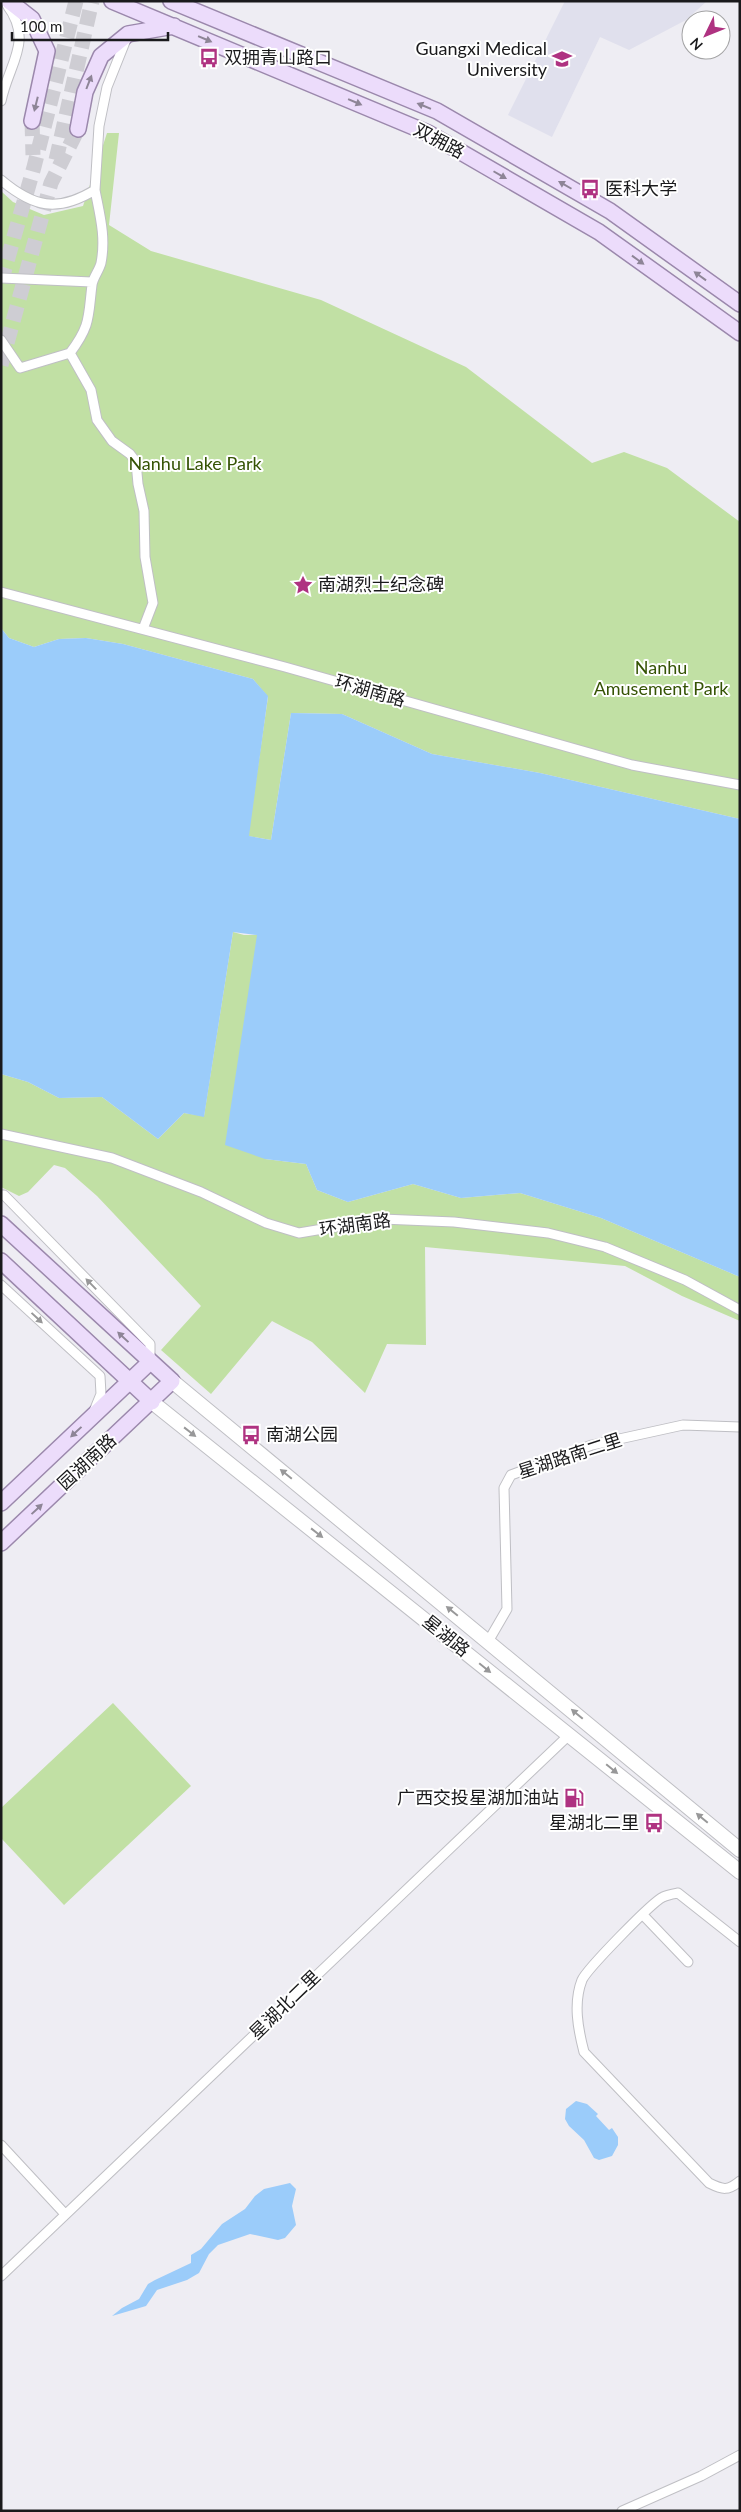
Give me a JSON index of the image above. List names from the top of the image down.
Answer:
{
  "streets": {
    "main road": ["双拥路", "园湖南路", "星湖路"],
    "street": ["环湖南路", "星湖路南二里", "星湖北二里"]
  },
  "crossings": [
    ["星湖路南二里", "星湖路"],
    ["园湖南路", "星湖路"],
    ["星湖路", "星湖北二里"]
  ],
  "parks": ["Nanhu Lake Park", "Nanhu Amusement Park"],
  "places": {
    "bus stop": [
      "双拥青山路口",
      "医科大学",
      "南湖公园",
      "星湖北二里"
    ],
    "school or university": ["Guangxi Medical University"],
    "place": ["南湖烈士纪念碑"],
    "fuel station": ["广西交投星湖加油站"]
  },
  "scale_bar": "100 m",
  "north": "bottom left"
}
